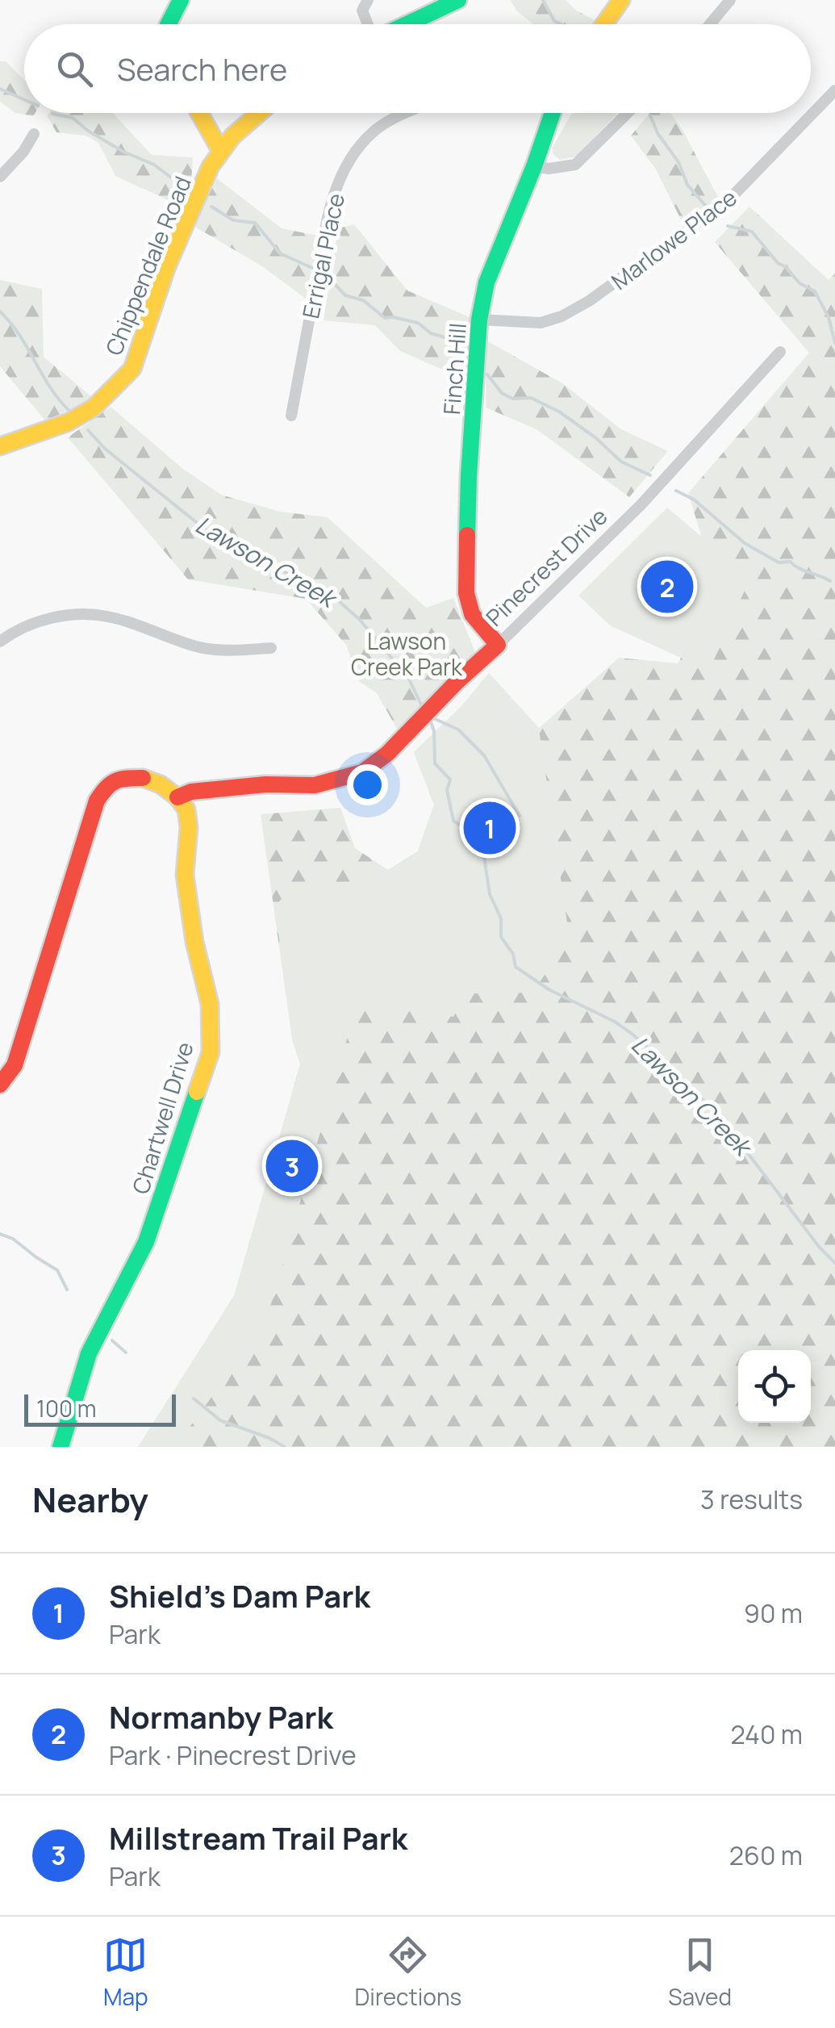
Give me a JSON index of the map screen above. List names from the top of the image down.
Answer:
{
  "streets": {
    "street": [
      "Marlowe Place",
      "Errigal Place",
      "Chippendale Road",
      "Finch Hill",
      "Pinecrest Drive",
      "Chartwell Drive"
    ]
  },
  "crossings": [
    ["Marlowe Place", "Finch Hill"],
    ["Finch Hill", "Pinecrest Drive"],
    ["Pinecrest Drive", "Chartwell Drive"]
  ],
  "water": ["Lawson Creek"],
  "parks": ["Lawson Creek Park"],
  "scale_bar": "100 m",
  "page": {
    "search": "Search here",
    "pins": ["2", "1", "3"],
    "scale": "100 m",
    "heading": ["Nearby", "3 results"],
    "list": [
      {
        "mark": "1",
        "name": "Shield's Dam Park",
        "note": "Park",
        "value": "90 m"
      },
      {
        "mark": "2",
        "name": "Normanby Park",
        "note": "Park · Pinecrest Drive",
        "value": "240 m"
      },
      {
        "mark": "3",
        "name": "Millstream Trail Park",
        "note": "Park",
        "value": "260 m"
      }
    ],
    "nav": ["Map", "Directions", "Saved"]
  }
}
